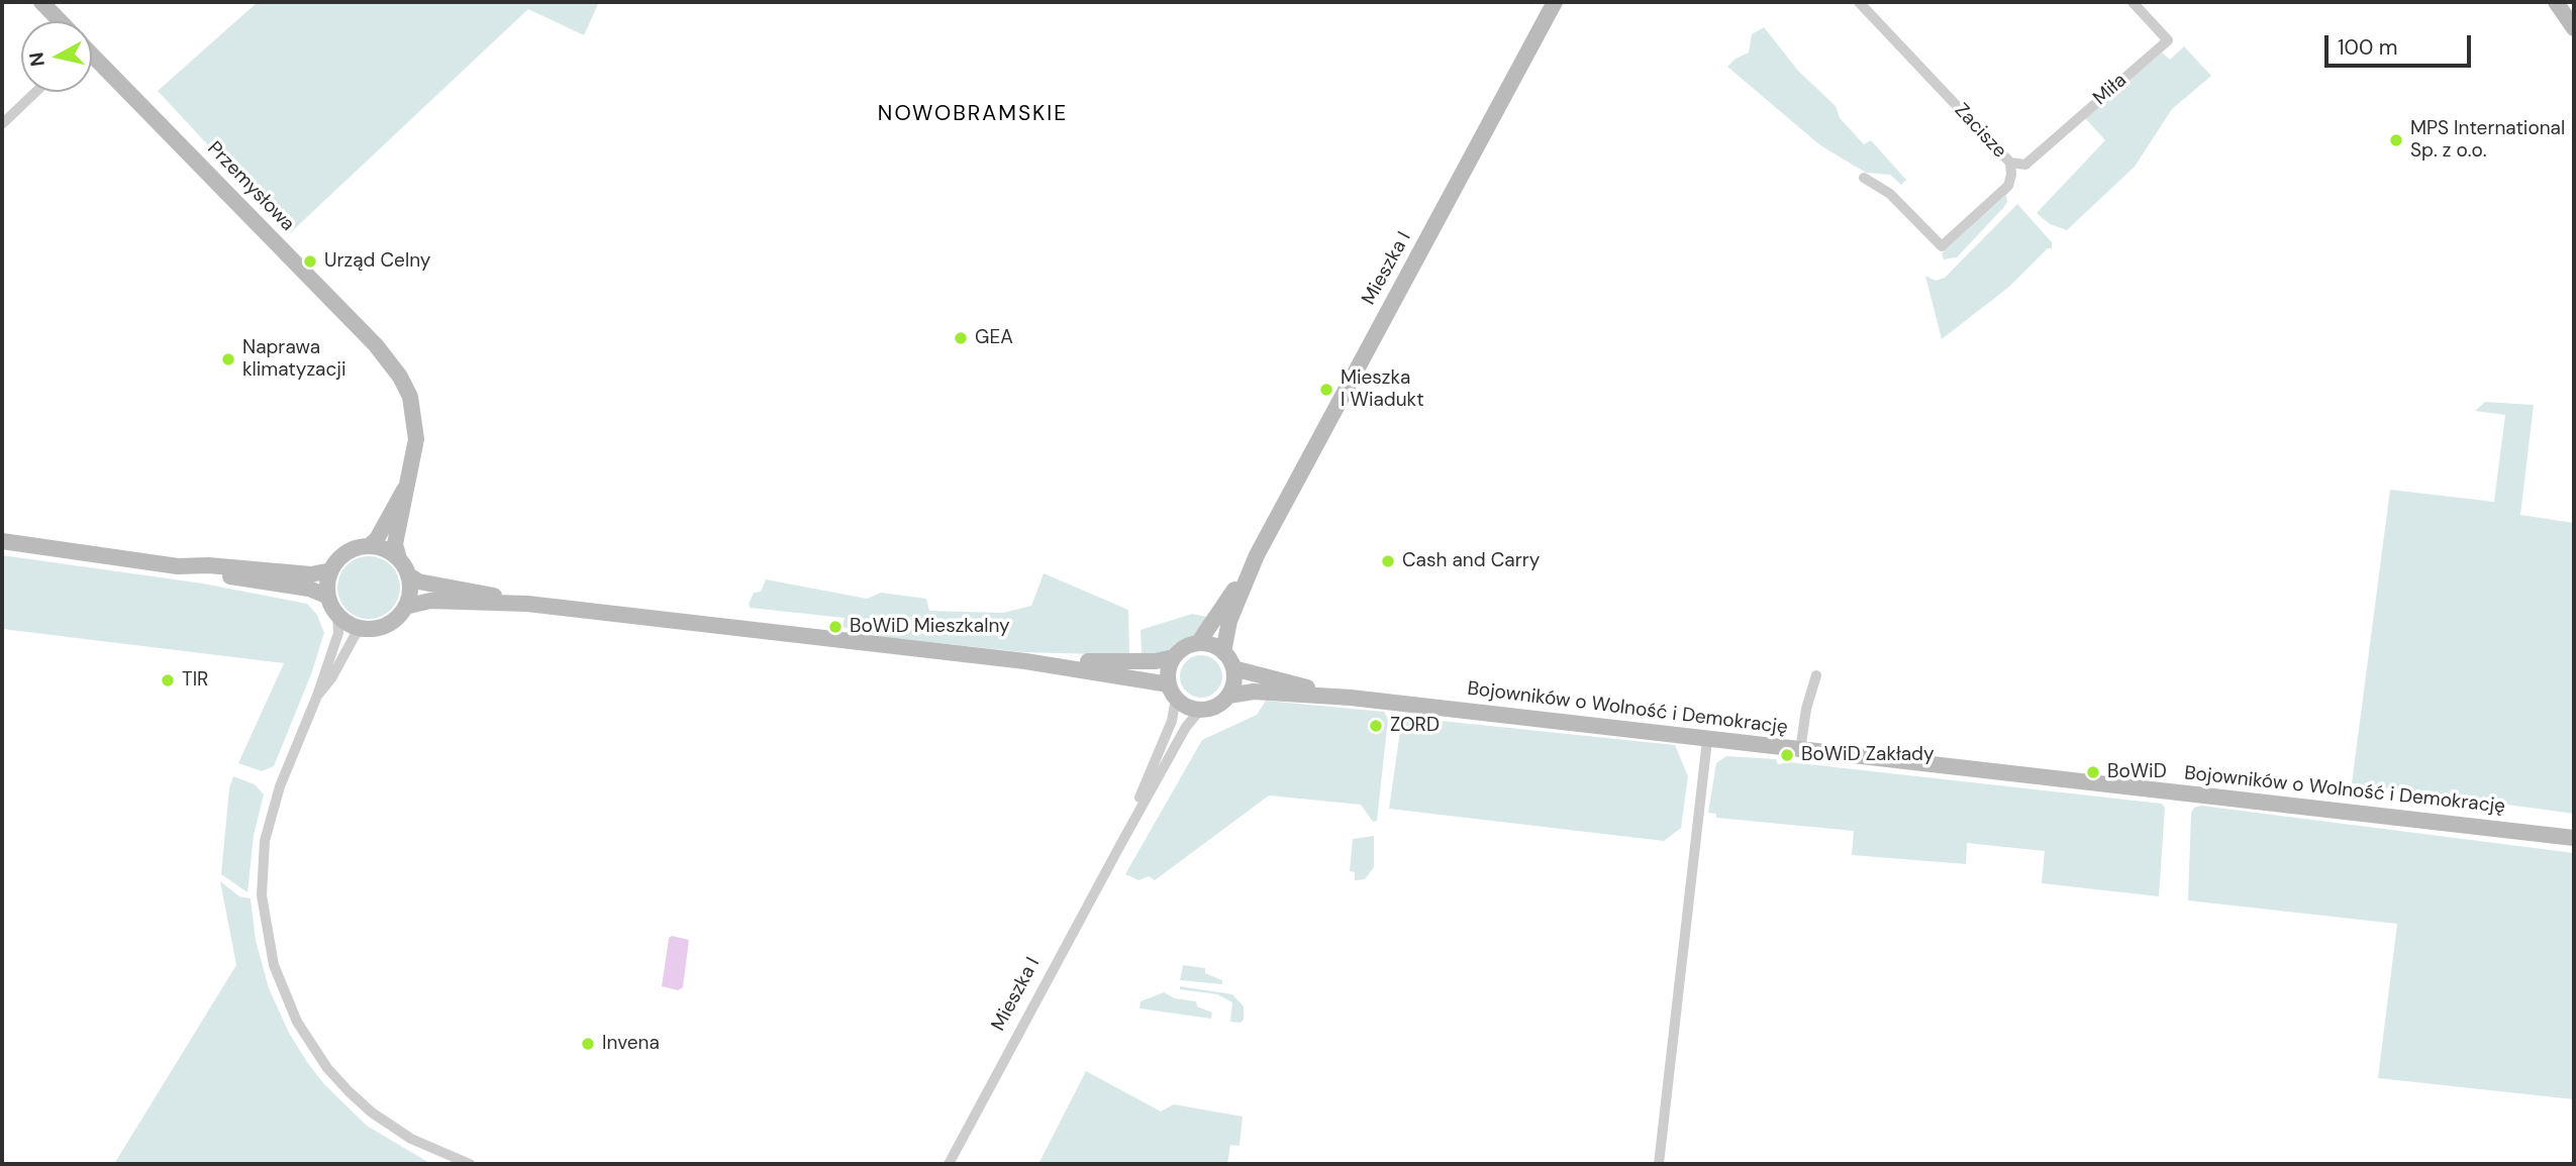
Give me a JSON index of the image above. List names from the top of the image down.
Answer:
{
  "streets": {
    "main road": ["Przemysłowa", "Mieszka I", "Bojowników o Wolność i Demokrację"],
    "street": ["Miła", "Zacisze"]
  },
  "crossings": [
    ["Miła", "Zacisze"],
    ["Mieszka I", "Bojowników o Wolność i Demokrację"]
  ],
  "districts": ["NOWOBRAMSKIE"],
  "places": [
    "MPS International Sp. z o.o.",
    "Urząd Celny",
    "GEA",
    "Naprawa klimatyzacji",
    "Mieszka I Wiadukt",
    "Cash and Carry",
    "BoWiD Mieszkalny",
    "TIR",
    "ZORD",
    "BoWiD Zakłady",
    "BoWiD",
    "Invena"
  ],
  "scale_bar": "100 m",
  "north": "left"
}
